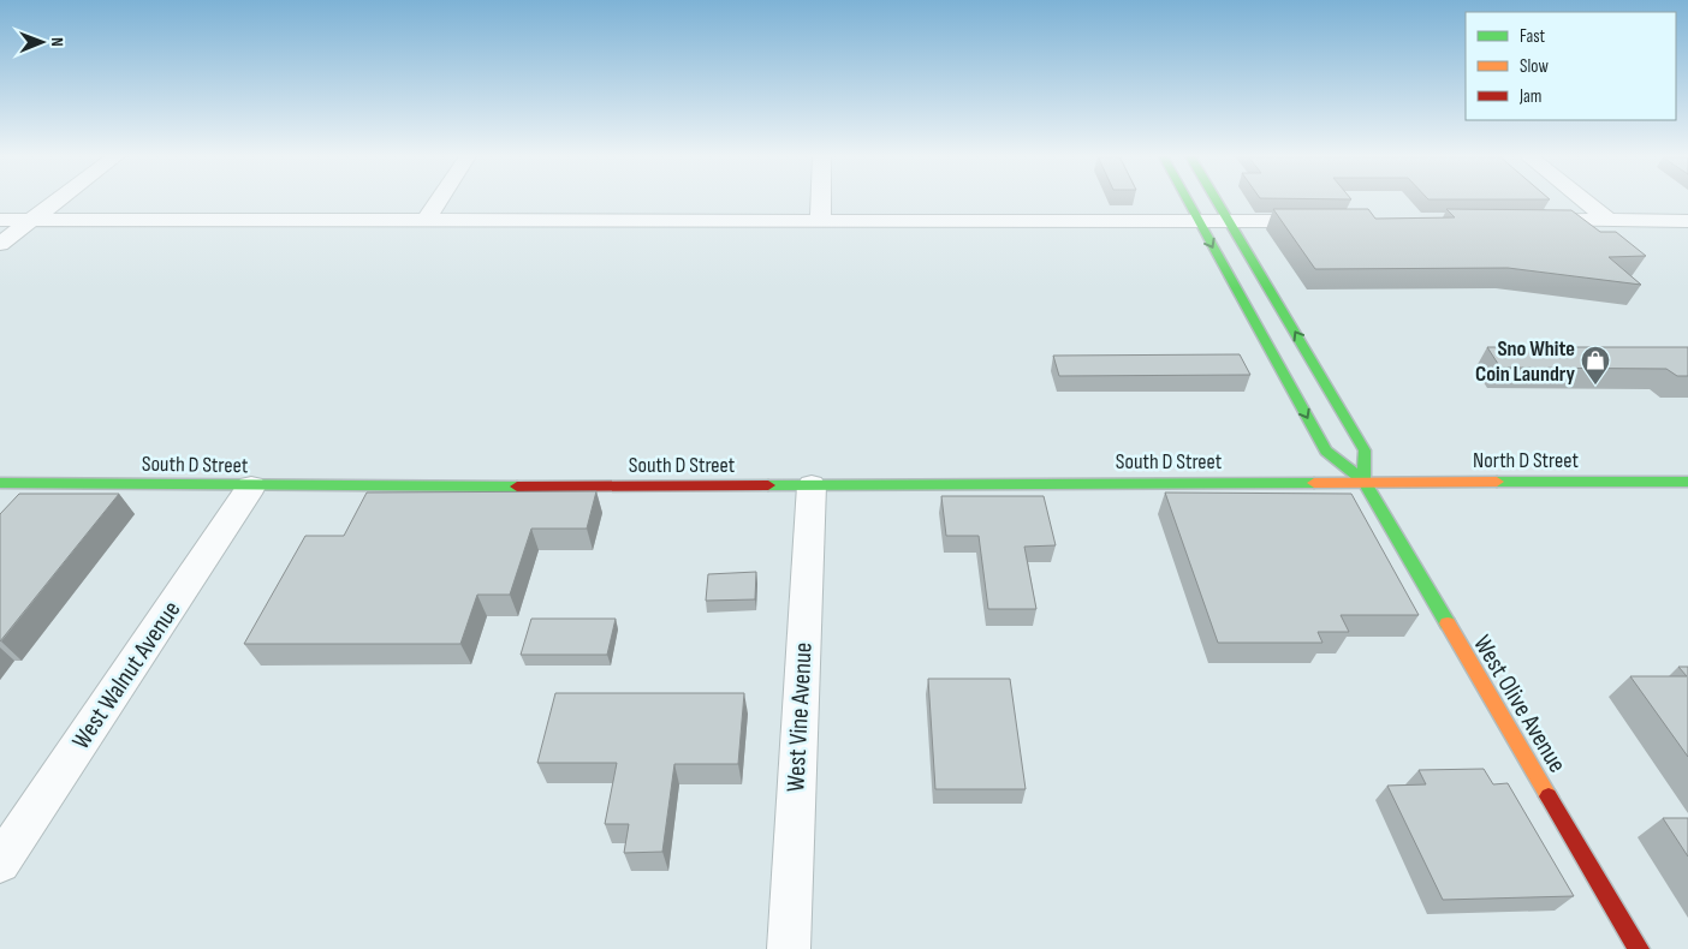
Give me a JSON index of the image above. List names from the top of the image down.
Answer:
{
  "streets": {
    "main road": ["North D Street", "South D Street", "West Olive Avenue"],
    "street": ["West Walnut Avenue", "West Vine Avenue"]
  },
  "crossings": [
    ["North D Street", "South D Street"],
    ["North D Street", "West Olive Avenue"],
    ["South D Street", "West Walnut Avenue"],
    ["South D Street", "West Olive Avenue"],
    ["South D Street", "West Vine Avenue"]
  ],
  "places": {
    "shop": ["Sno White Coin Laundry"]
  },
  "legend": ["Fast", "Slow", "Jam"],
  "north": "right"
}
